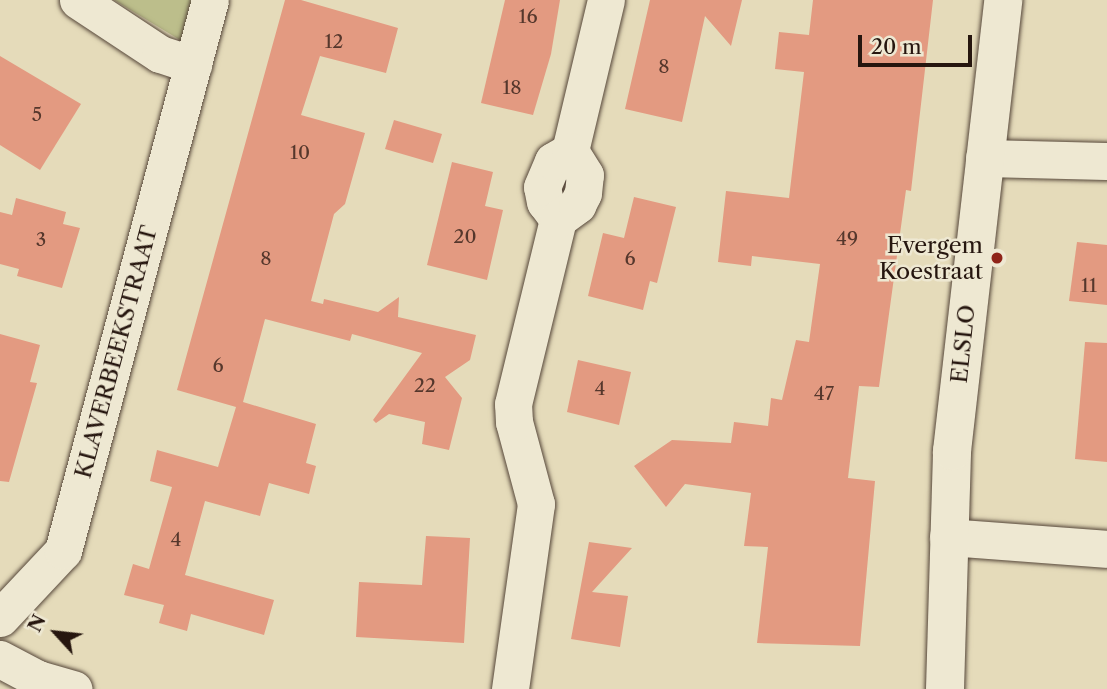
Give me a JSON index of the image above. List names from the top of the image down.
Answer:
{
  "streets": {
    "street": ["ELSLO", "KLAVERBEEKSTRAAT"]
  },
  "places": ["Evergem Koestraat"],
  "house_numbers": [
    "16",
    "12",
    "8",
    "18",
    "5",
    "10",
    "20",
    "49",
    "3",
    "8",
    "6",
    "11",
    "6",
    "22",
    "4",
    "47",
    "4"
  ],
  "scale_bar": "20 m",
  "north": "top left"
}
